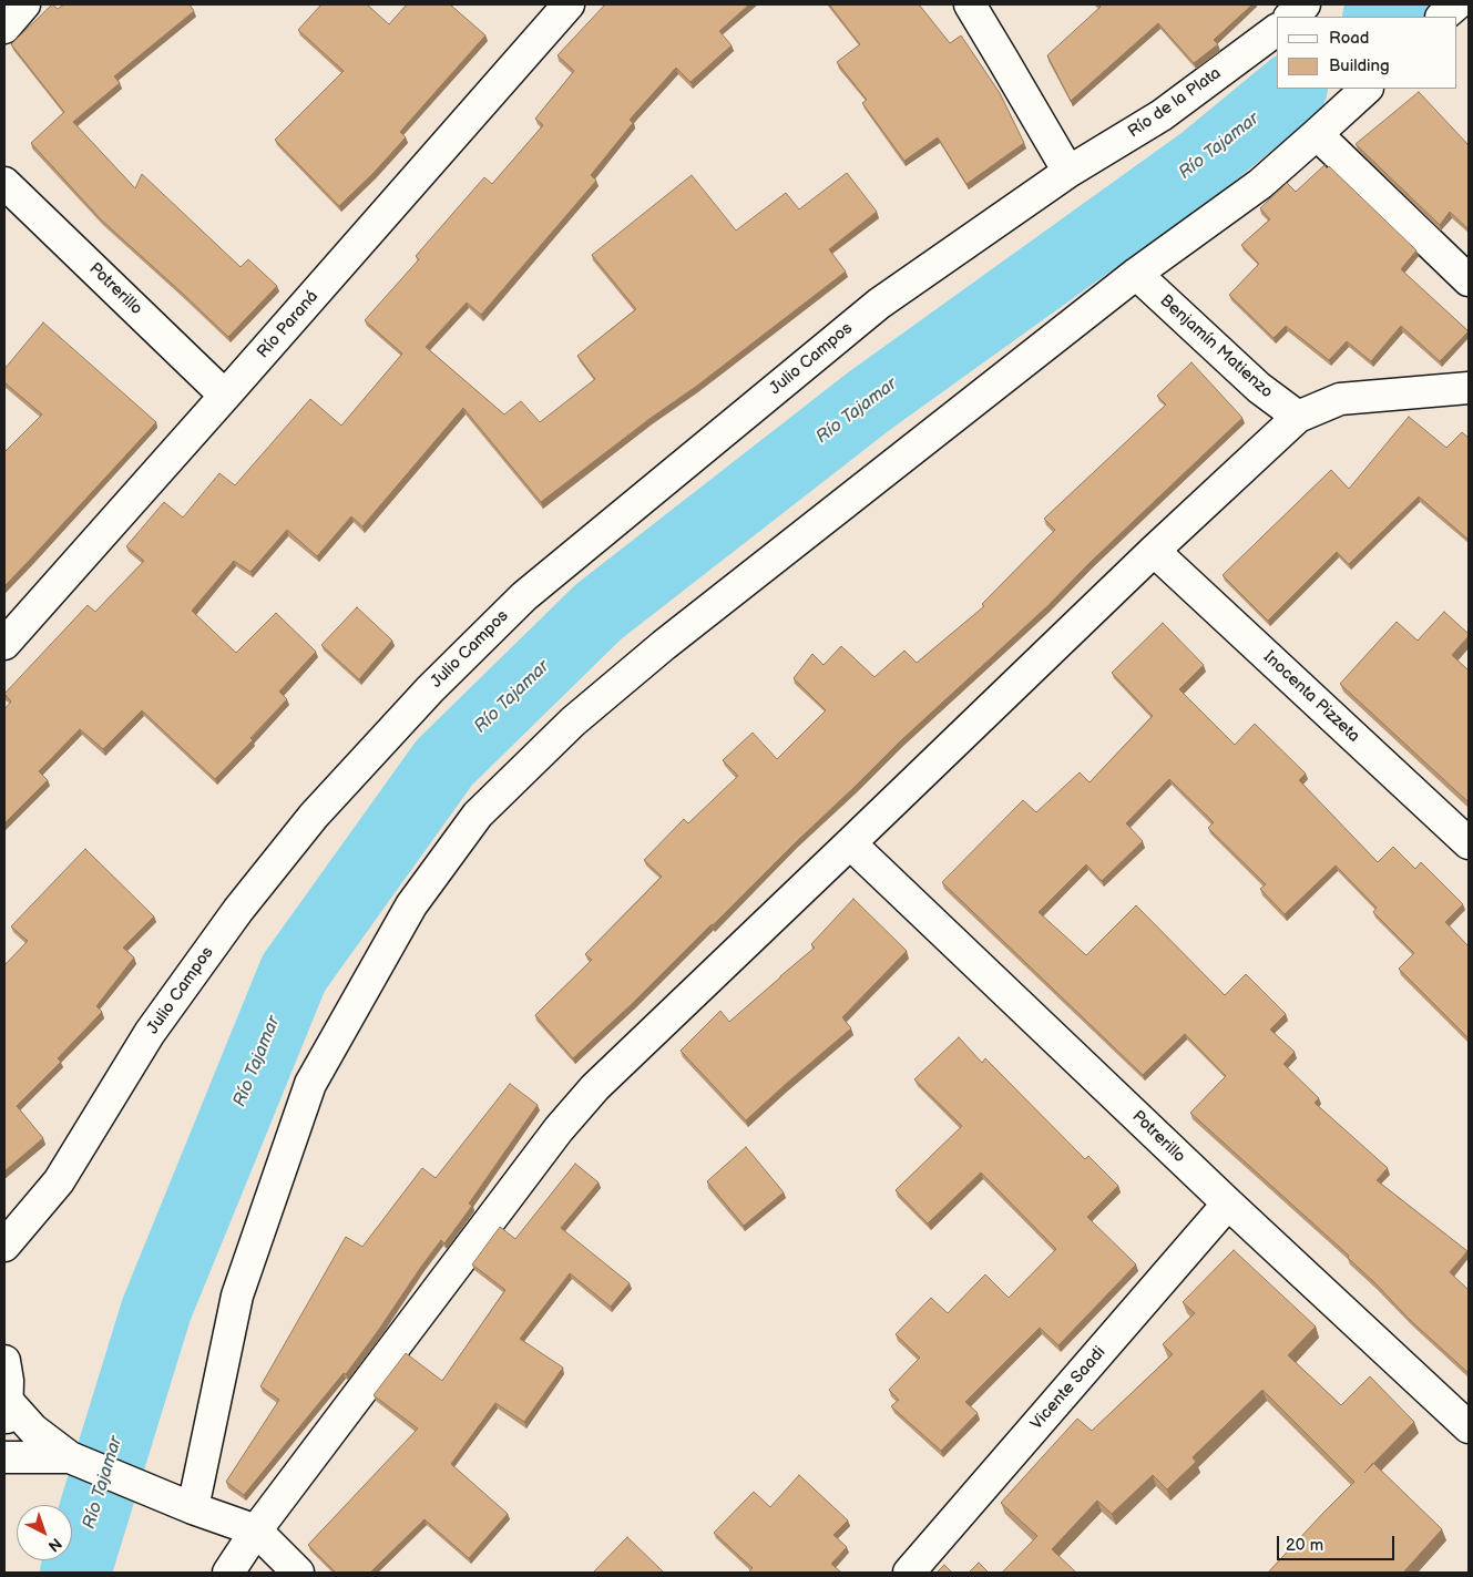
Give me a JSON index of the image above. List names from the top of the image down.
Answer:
{
  "streets": {
    "street": [
      "Río de la Plata",
      "Potrerillo",
      "Río Paraná",
      "Benjamín Matienzo",
      "Julio Campos",
      "Inocenta Pizzeta",
      "Vicente Saadi"
    ]
  },
  "crossings": [
    ["Río de la Plata", "Julio Campos"],
    ["Potrerillo", "Río Paraná"],
    ["Potrerillo", "Vicente Saadi"]
  ],
  "water": ["Río Tajamar"],
  "legend": ["Road", "Building"],
  "scale_bar": "20 m",
  "north": "bottom right"
}
